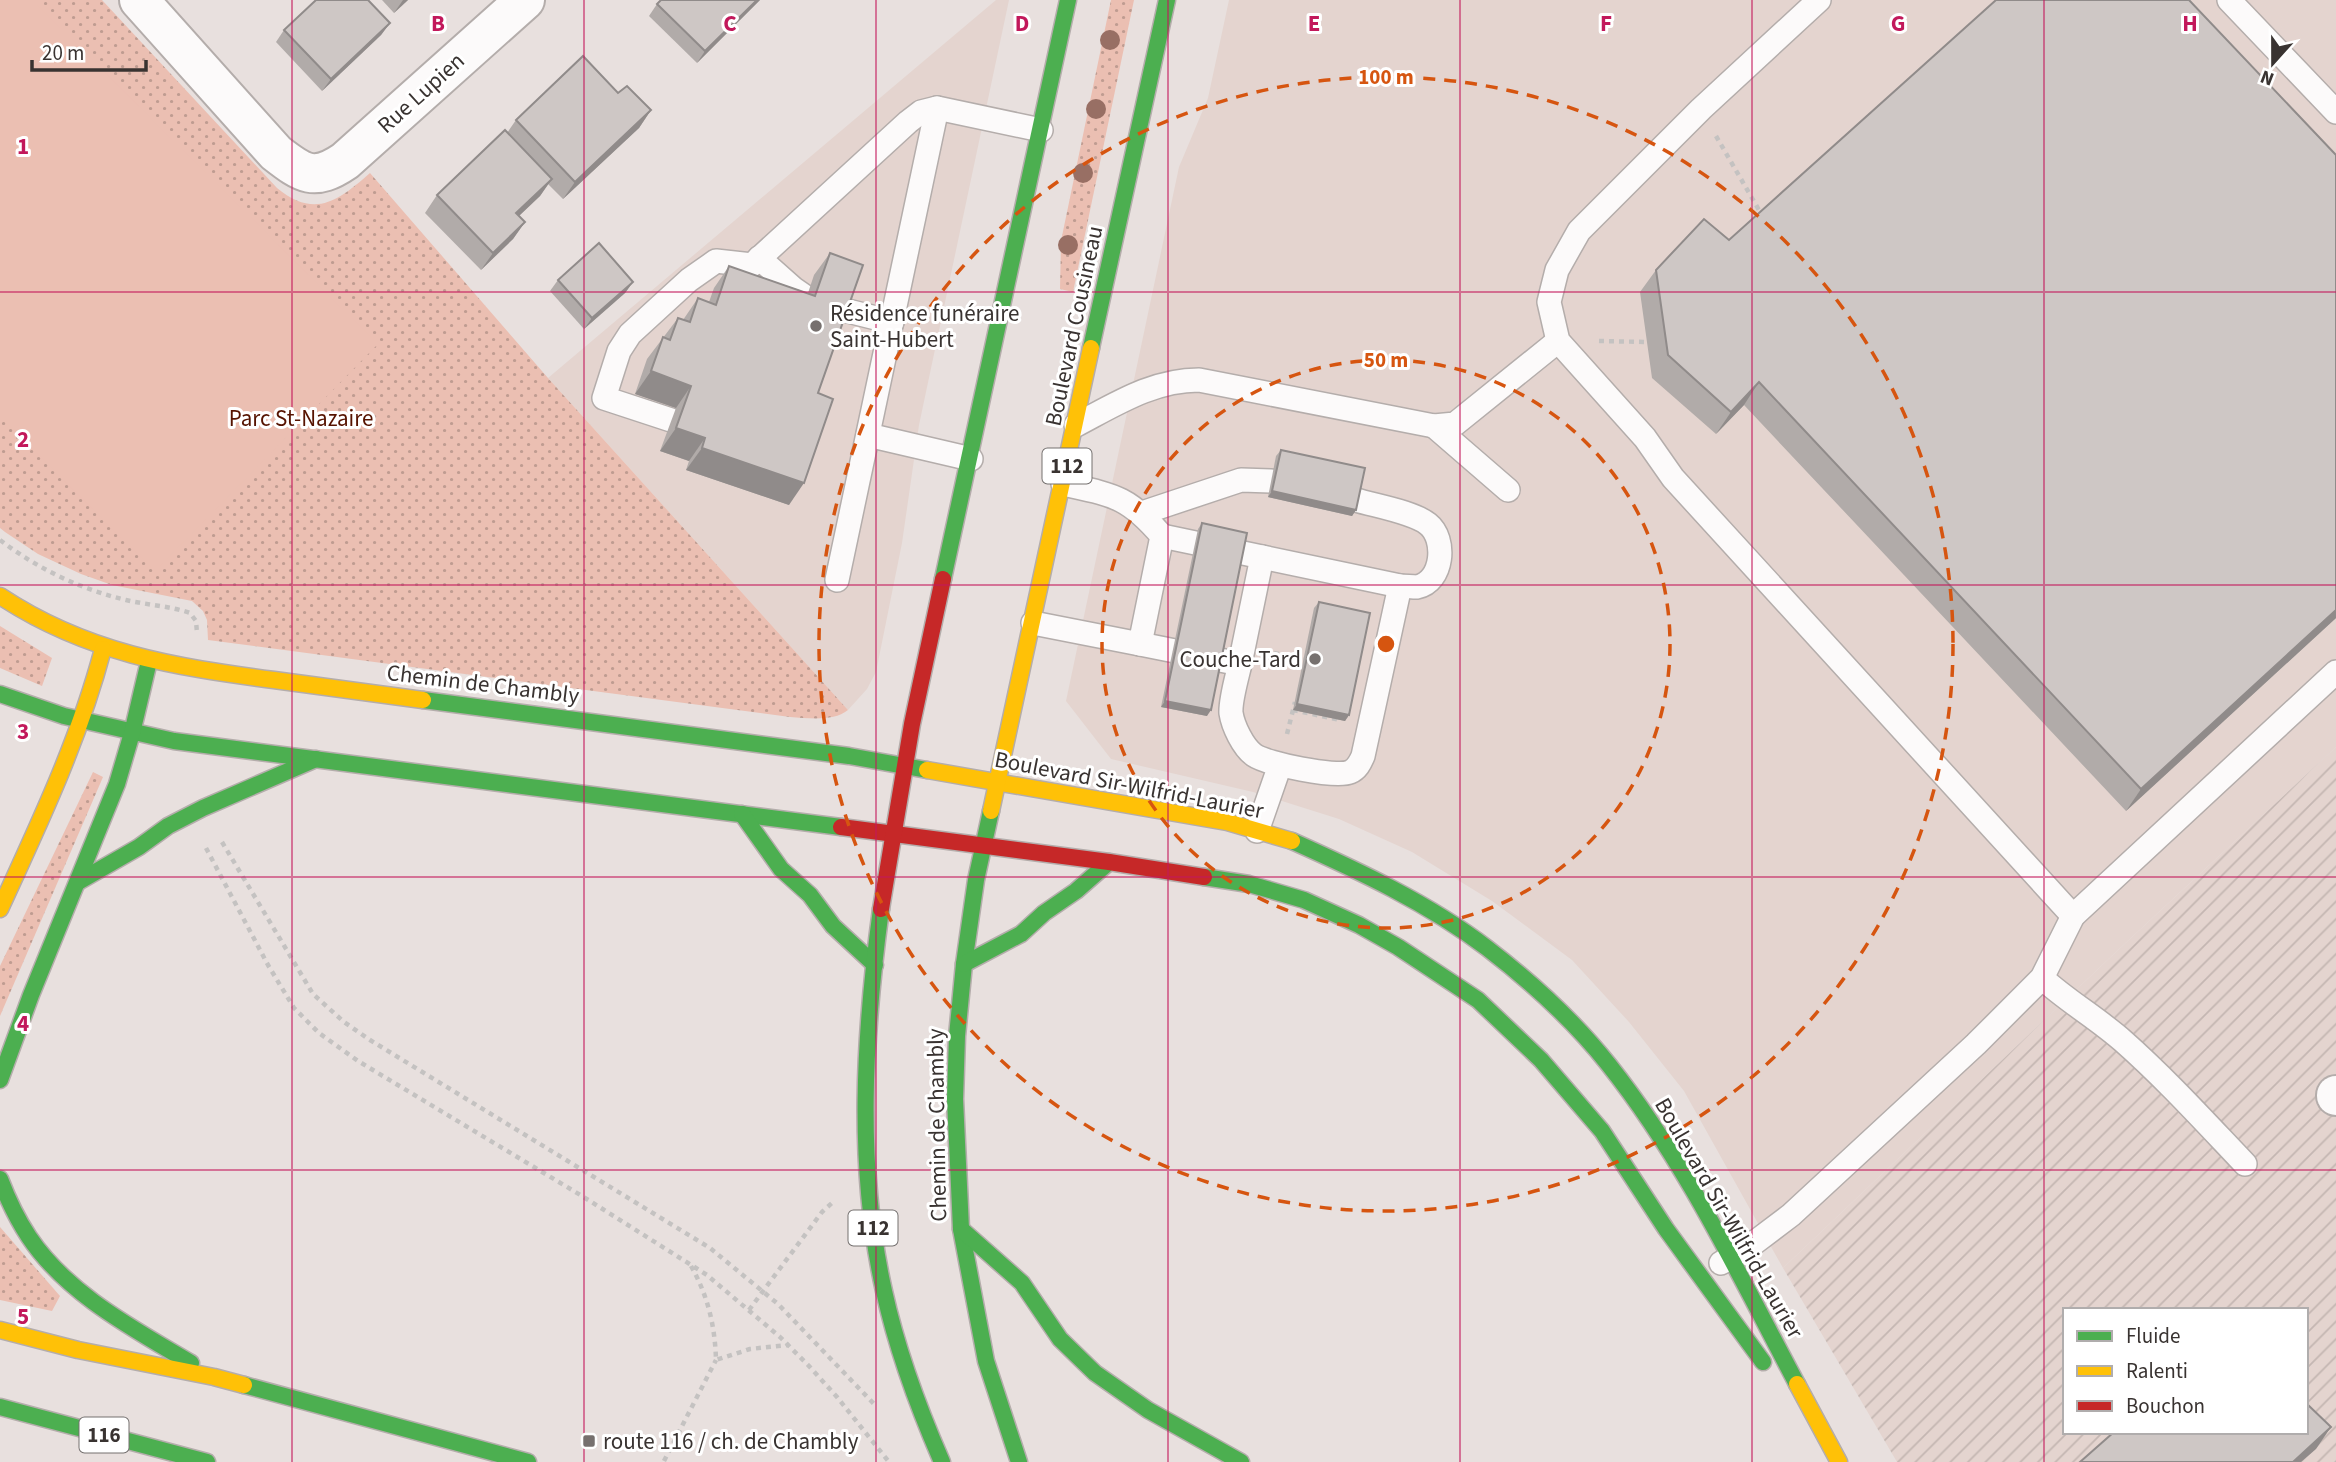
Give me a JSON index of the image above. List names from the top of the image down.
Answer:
{
  "streets": {
    "main road": [
      "Boulevard Cousineau",
      "112",
      "Chemin de Chambly",
      "Boulevard Sir-Wilfrid-Laurier",
      "116"
    ],
    "street": ["Rue Lupien"]
  },
  "crossings": [
    ["Boulevard Cousineau", "Chemin de Chambly"],
    ["Boulevard Cousineau", "Boulevard Sir-Wilfrid-Laurier"],
    ["112", "Chemin de Chambly"],
    ["112", "Boulevard Sir-Wilfrid-Laurier"],
    ["Chemin de Chambly", "Boulevard Sir-Wilfrid-Laurier"]
  ],
  "parks": ["Parc St-Nazaire"],
  "places": {
    "other": ["Résidence funéraire Saint-Hubert", "Couche-Tard"],
    "transit": ["route 116 / ch. de Chambly"]
  },
  "legend": ["Fluide", "Ralenti", "Bouchon"],
  "scale_bar": "20 m",
  "north": "bottom",
  "grid": {
    "columns": [
      "B",
      "C",
      "D",
      "E",
      "F",
      "G",
      "H"
    ],
    "rows": [
      "1",
      "2",
      "3",
      "4",
      "5"
    ]
  },
  "rings": ["100 m", "50 m"]
}
